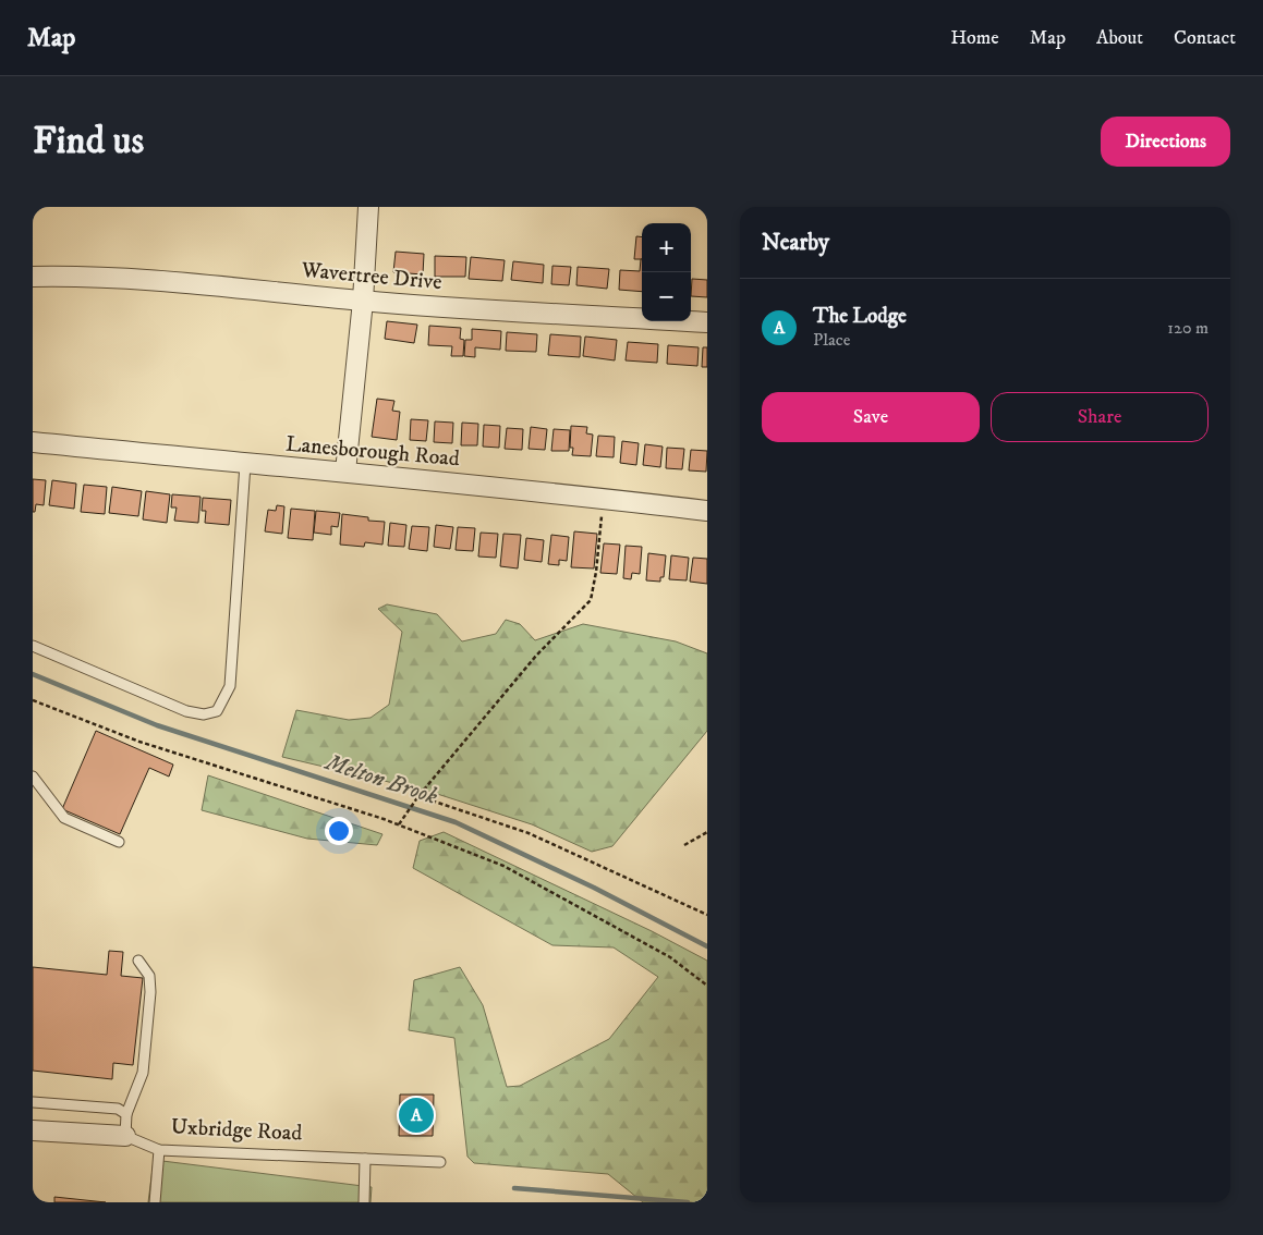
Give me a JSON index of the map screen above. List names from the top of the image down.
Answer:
{
  "streets": {
    "street": ["Wavertree Drive", "Lanesborough Road", "Uxbridge Road"]
  },
  "water": ["Melton Brook"],
  "page": {
    "header": "Map",
    "nav": [
      "Home",
      "Map",
      "About",
      "Contact"
    ],
    "buttons": [
      "Directions",
      ["Save", "Share"]
    ],
    "title": "Find us",
    "heading": "Nearby",
    "map_buttons": ["+", "−"],
    "list": [
      {
        "mark": "A",
        "name": "The Lodge",
        "note": "Place",
        "value": "120 m"
      }
    ],
    "pins": "A"
  }
}
